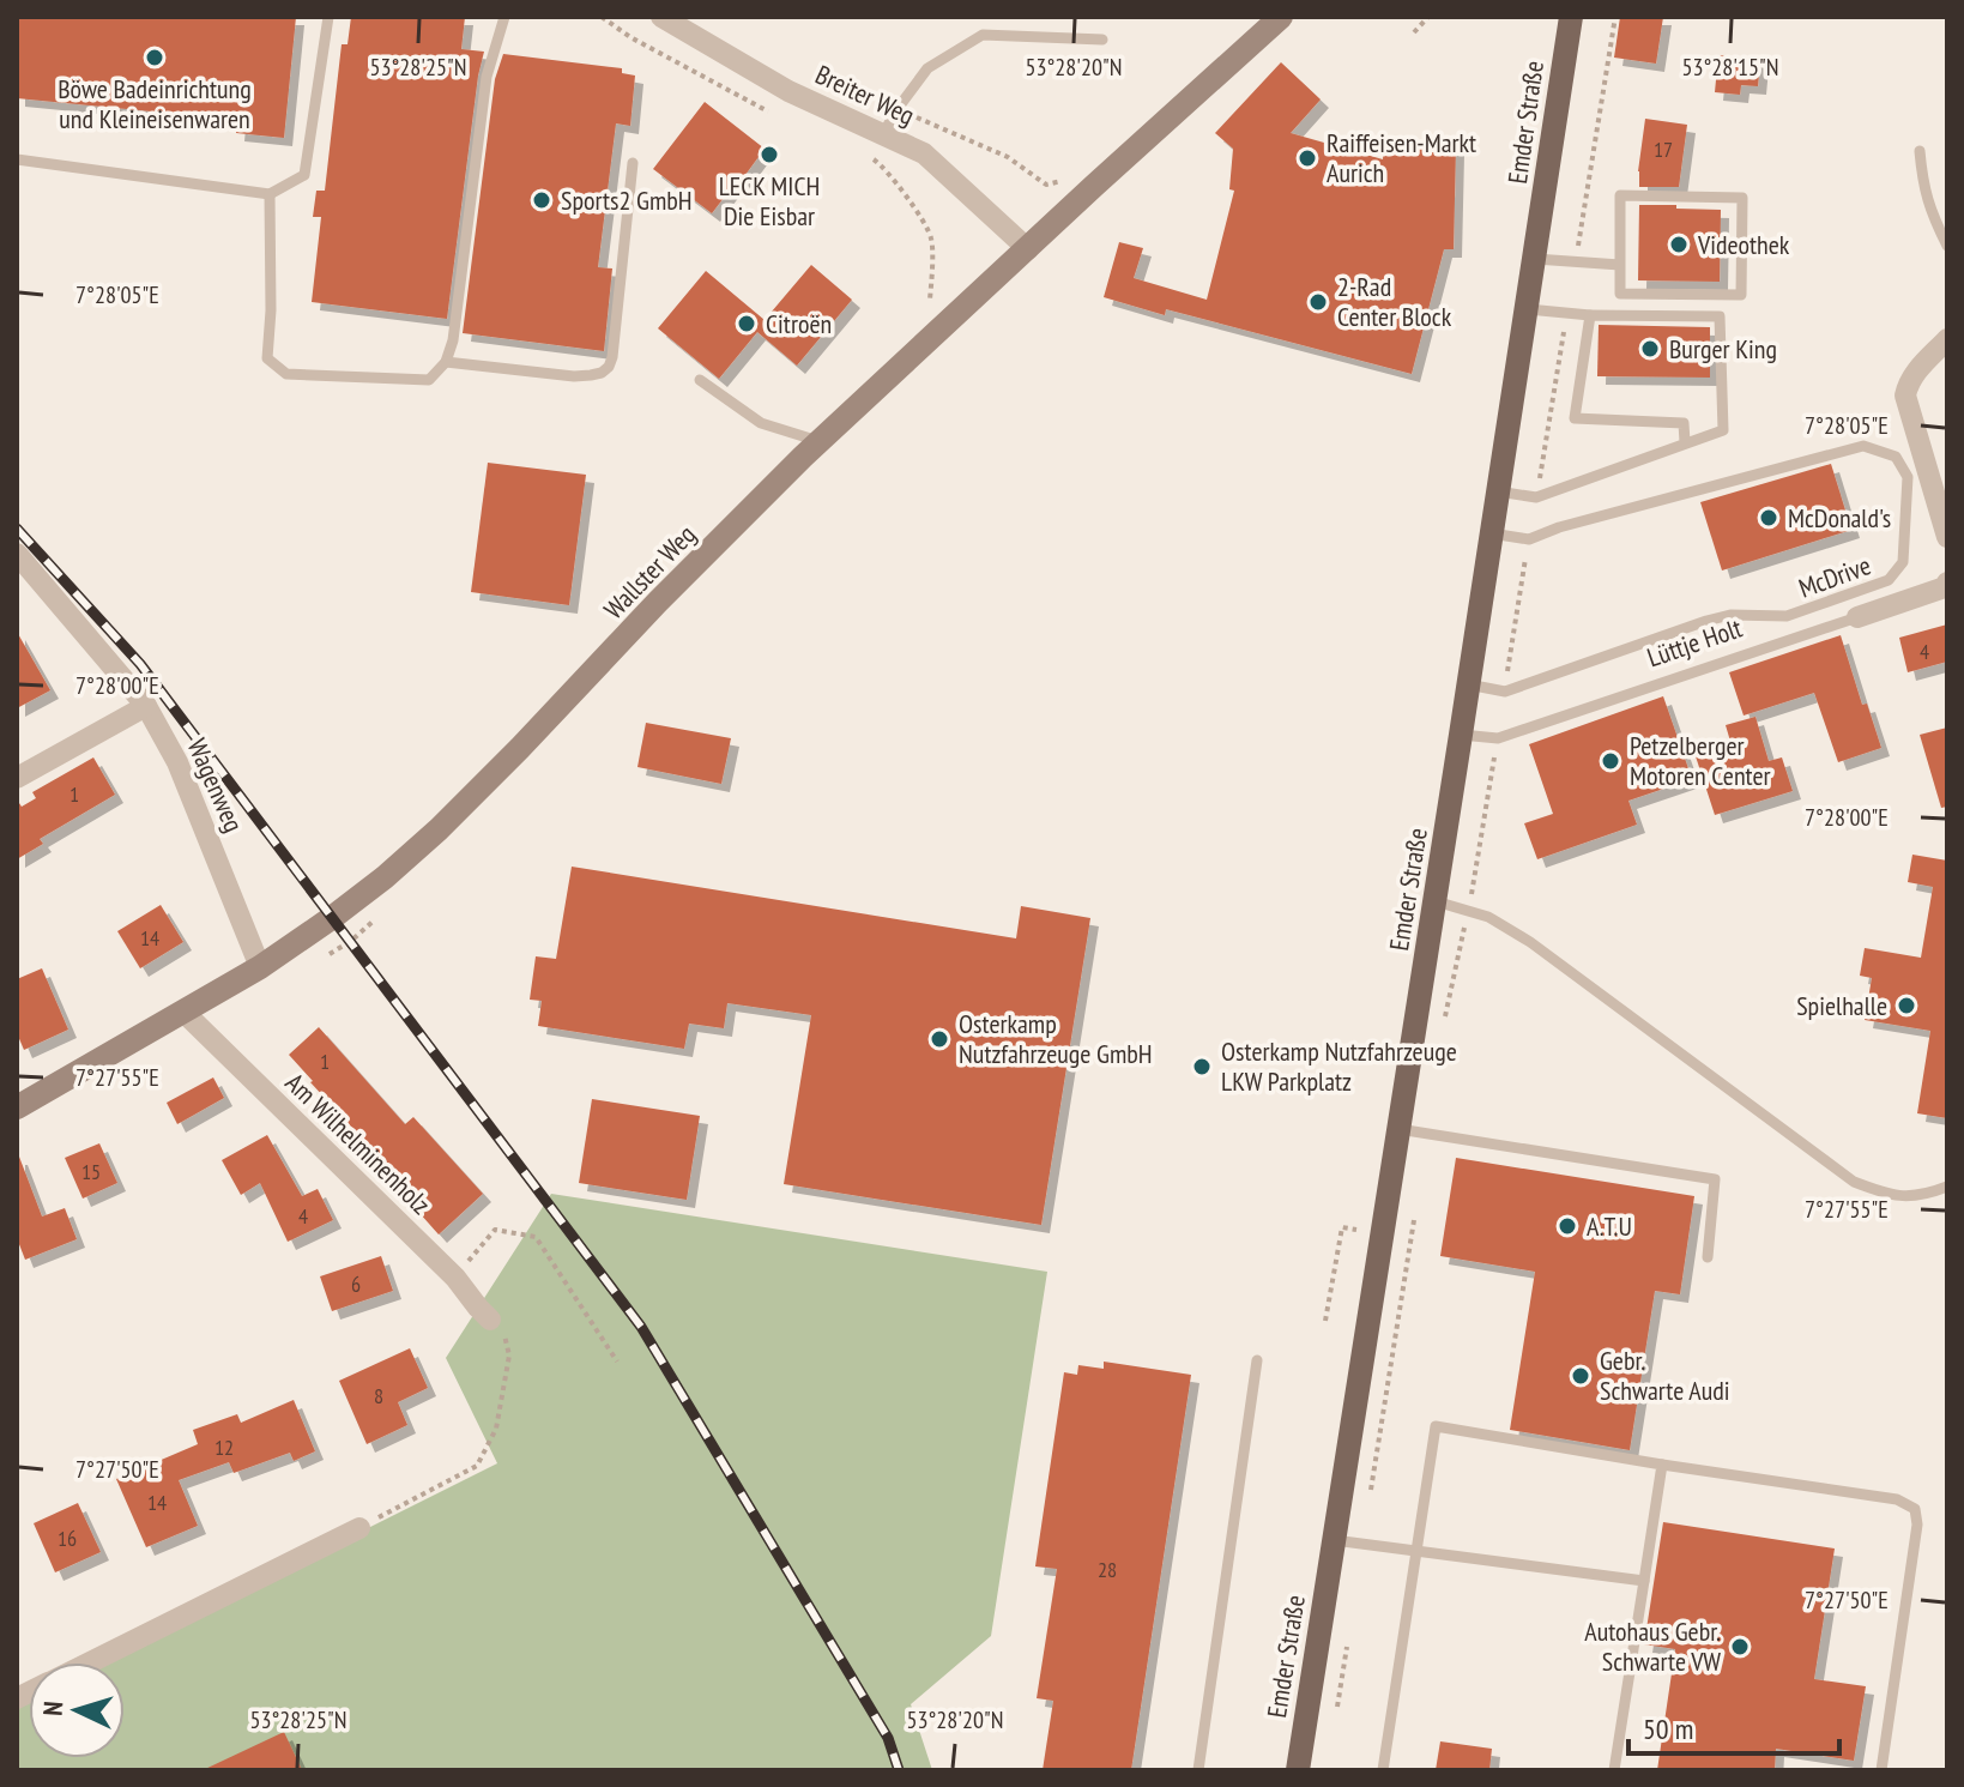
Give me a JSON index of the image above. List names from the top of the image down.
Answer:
{
  "streets": {
    "main road": ["Emder Straße"],
    "street": [
      "Breiter Weg",
      "Wallster Weg",
      "Lüttje Holt",
      "Wagenweg",
      "Am Wilhelminenholz"
    ],
    "lane": ["McDrive"]
  },
  "crossings": [
    ["Breiter Weg", "Wallster Weg"],
    ["Emder Straße", "McDrive"],
    ["Emder Straße", "Lüttje Holt"],
    ["Wallster Weg", "Wagenweg"],
    ["Wallster Weg", "Am Wilhelminenholz"]
  ],
  "places": [
    "Böwe Badeinrichtung und Kleineisenwaren",
    "LECK MICH Die Eisbar",
    "Raiffeisen-Markt Aurich",
    "Sports2 GmbH",
    "Videothek",
    "2-Rad Center Block",
    "Citroën",
    "Burger King",
    "McDonald's",
    "Petzelberger Motoren Center",
    "Spielhalle",
    "Osterkamp Nutzfahrzeuge GmbH",
    "Osterkamp Nutzfahrzeuge LKW Parkplatz",
    "A.T.U",
    "Gebr. Schwarte Audi",
    "Autohaus Gebr. Schwarte VW"
  ],
  "house_numbers": [
    "17",
    "4",
    "1",
    "14",
    "1",
    "15",
    "4",
    "6",
    "8",
    "12",
    "14",
    "16",
    "28"
  ],
  "scale_bar": "50 m",
  "north": "left",
  "coordinates": [
    "53°28'25\"N",
    "53°28'20\"N",
    "53°28'15\"N",
    "7°28'05\"E",
    "7°28'00\"E",
    "7°27'55\"E",
    "7°27'50\"E"
  ]
}
